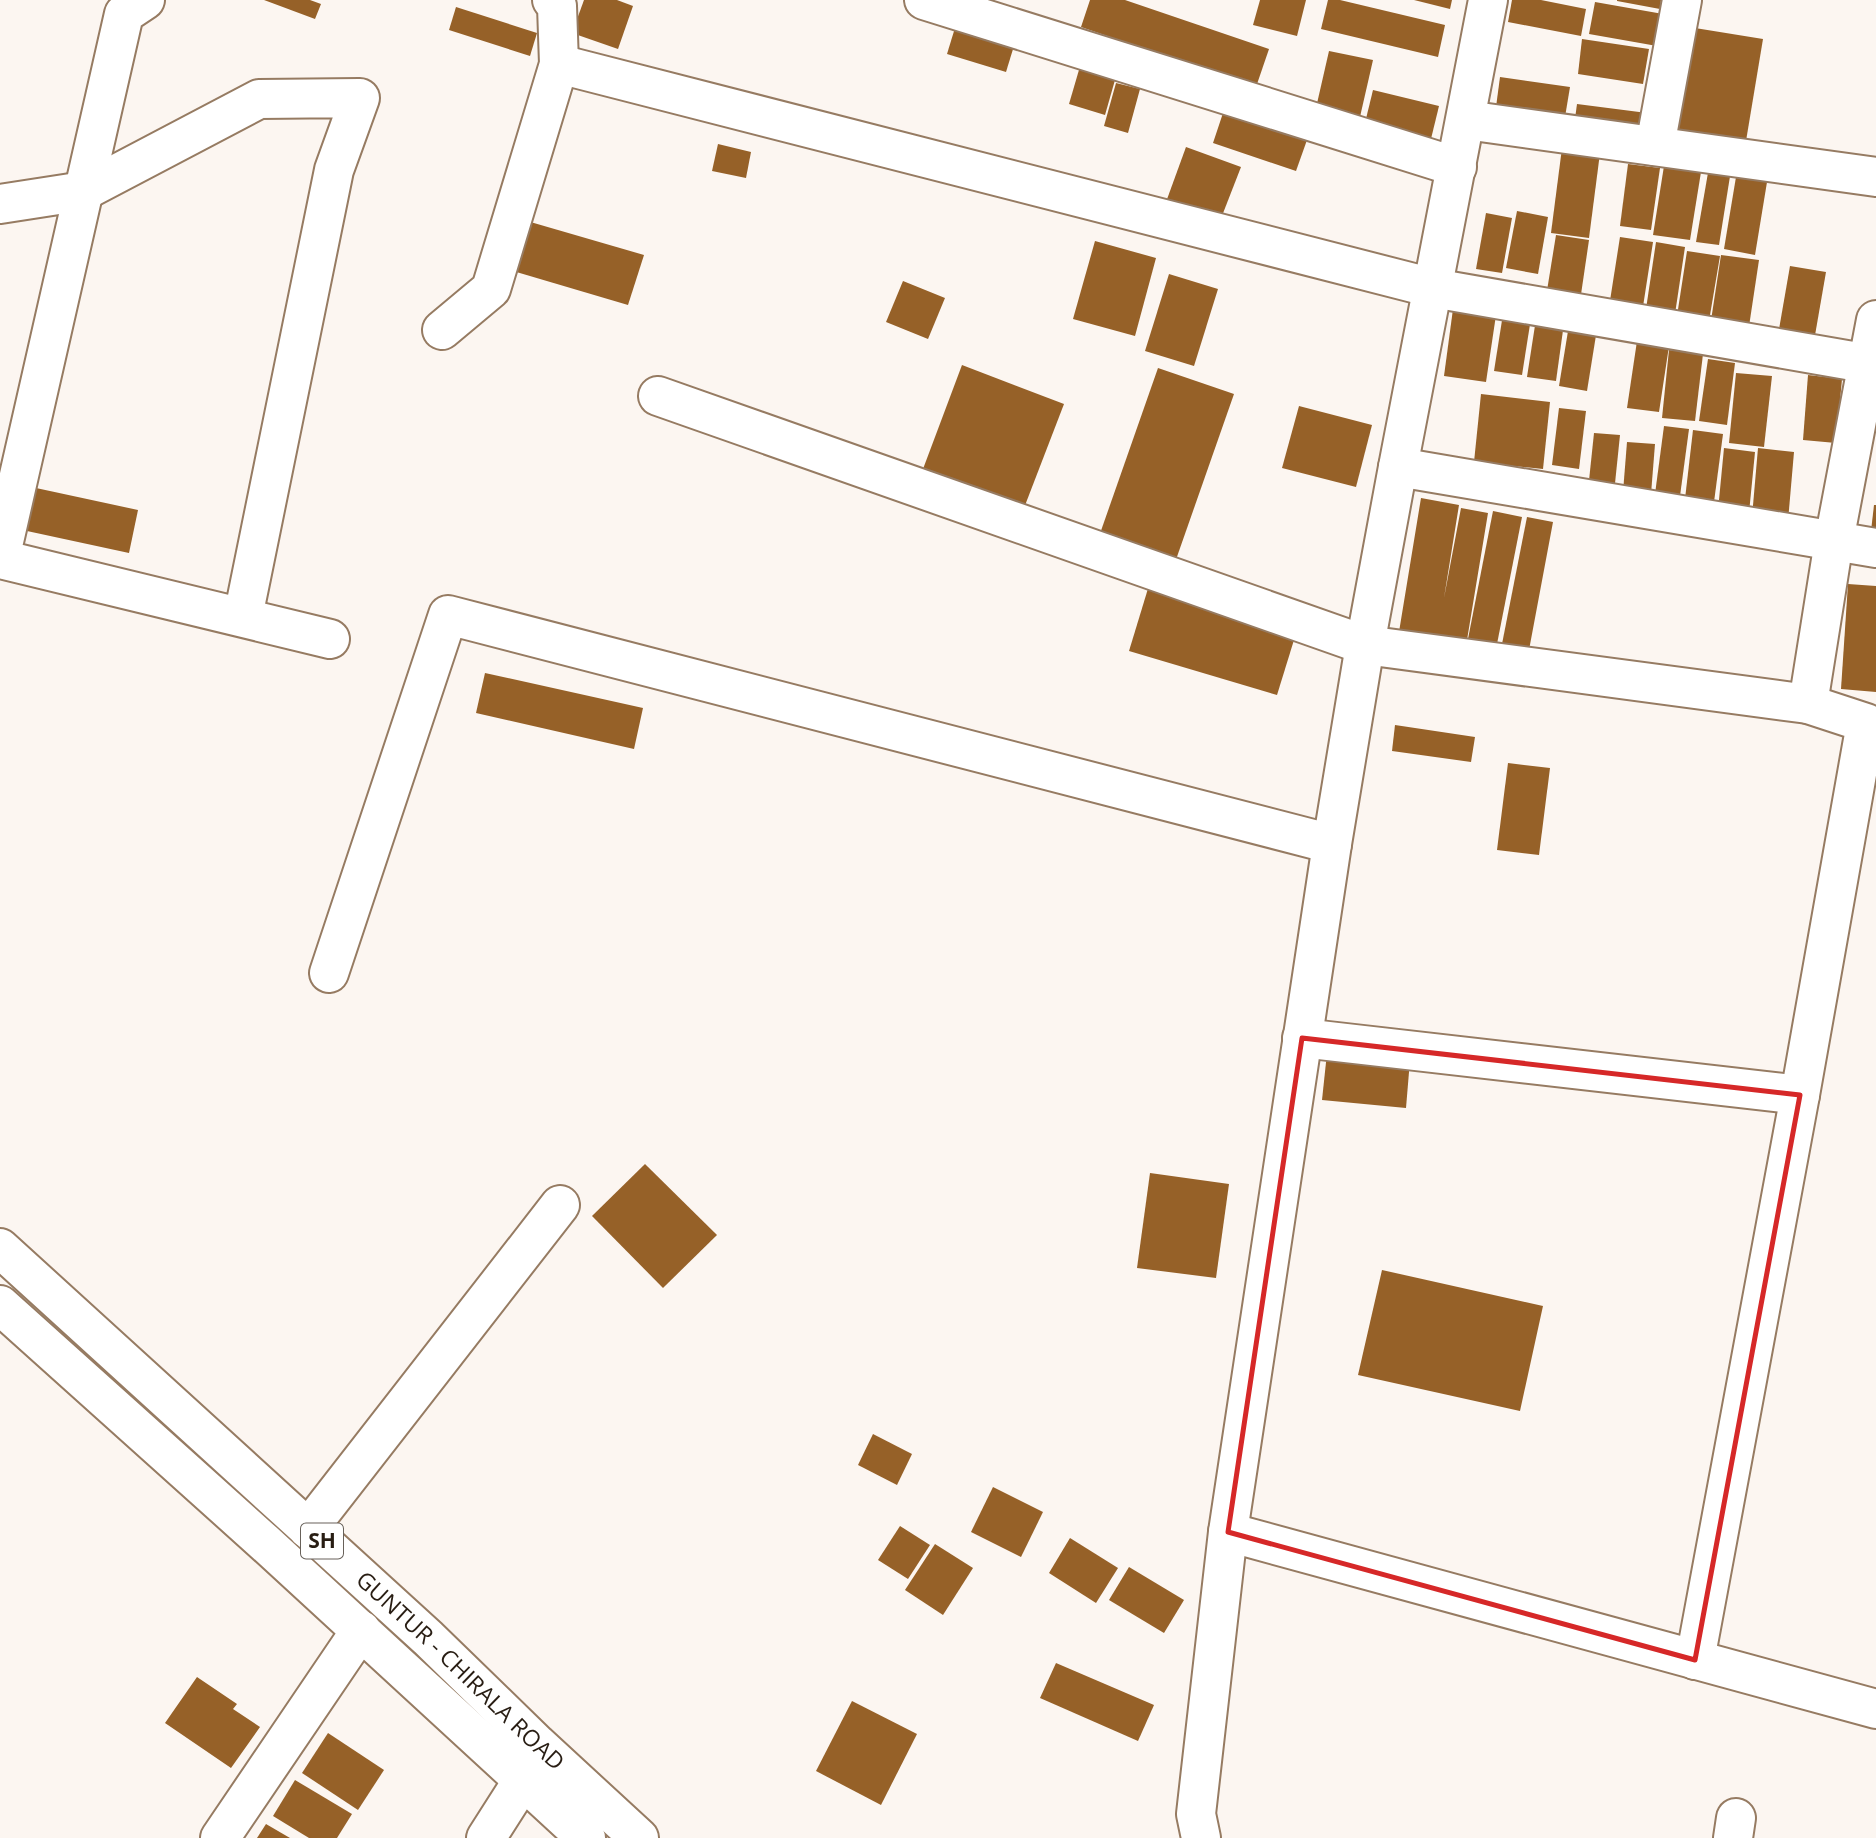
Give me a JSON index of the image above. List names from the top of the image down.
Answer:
{
  "streets": {
    "street": ["SH", "GUNTUR - CHIRALA ROAD"]
  }
}
